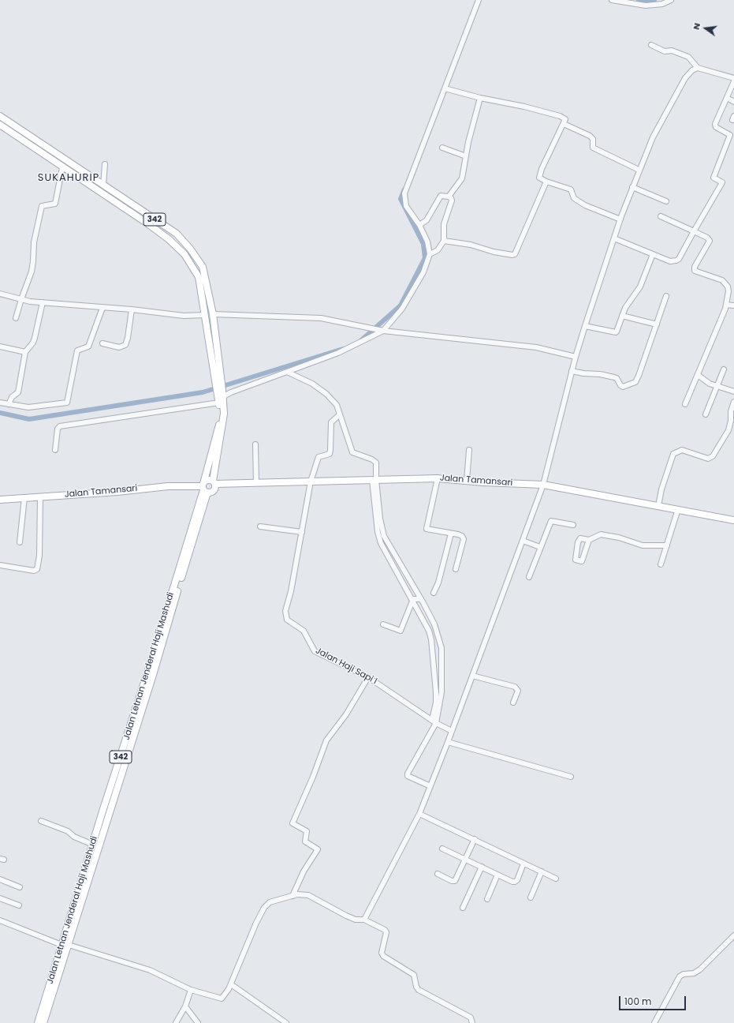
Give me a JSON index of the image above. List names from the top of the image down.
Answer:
{
  "streets": {
    "main road": ["342", "Jalan Tamansari", "Jalan Letnan Jenderal Haji Mashudi"],
    "street": ["Jalan Haji Sapi I"]
  },
  "crossings": [
    ["Jalan Tamansari", "Jalan Letnan Jenderal Haji Mashudi"],
    ["Jalan Tamansari", "Jalan Haji Sapi I"]
  ],
  "districts": ["SUKAHURIP"],
  "scale_bar": "100 m",
  "north": "left"
}
